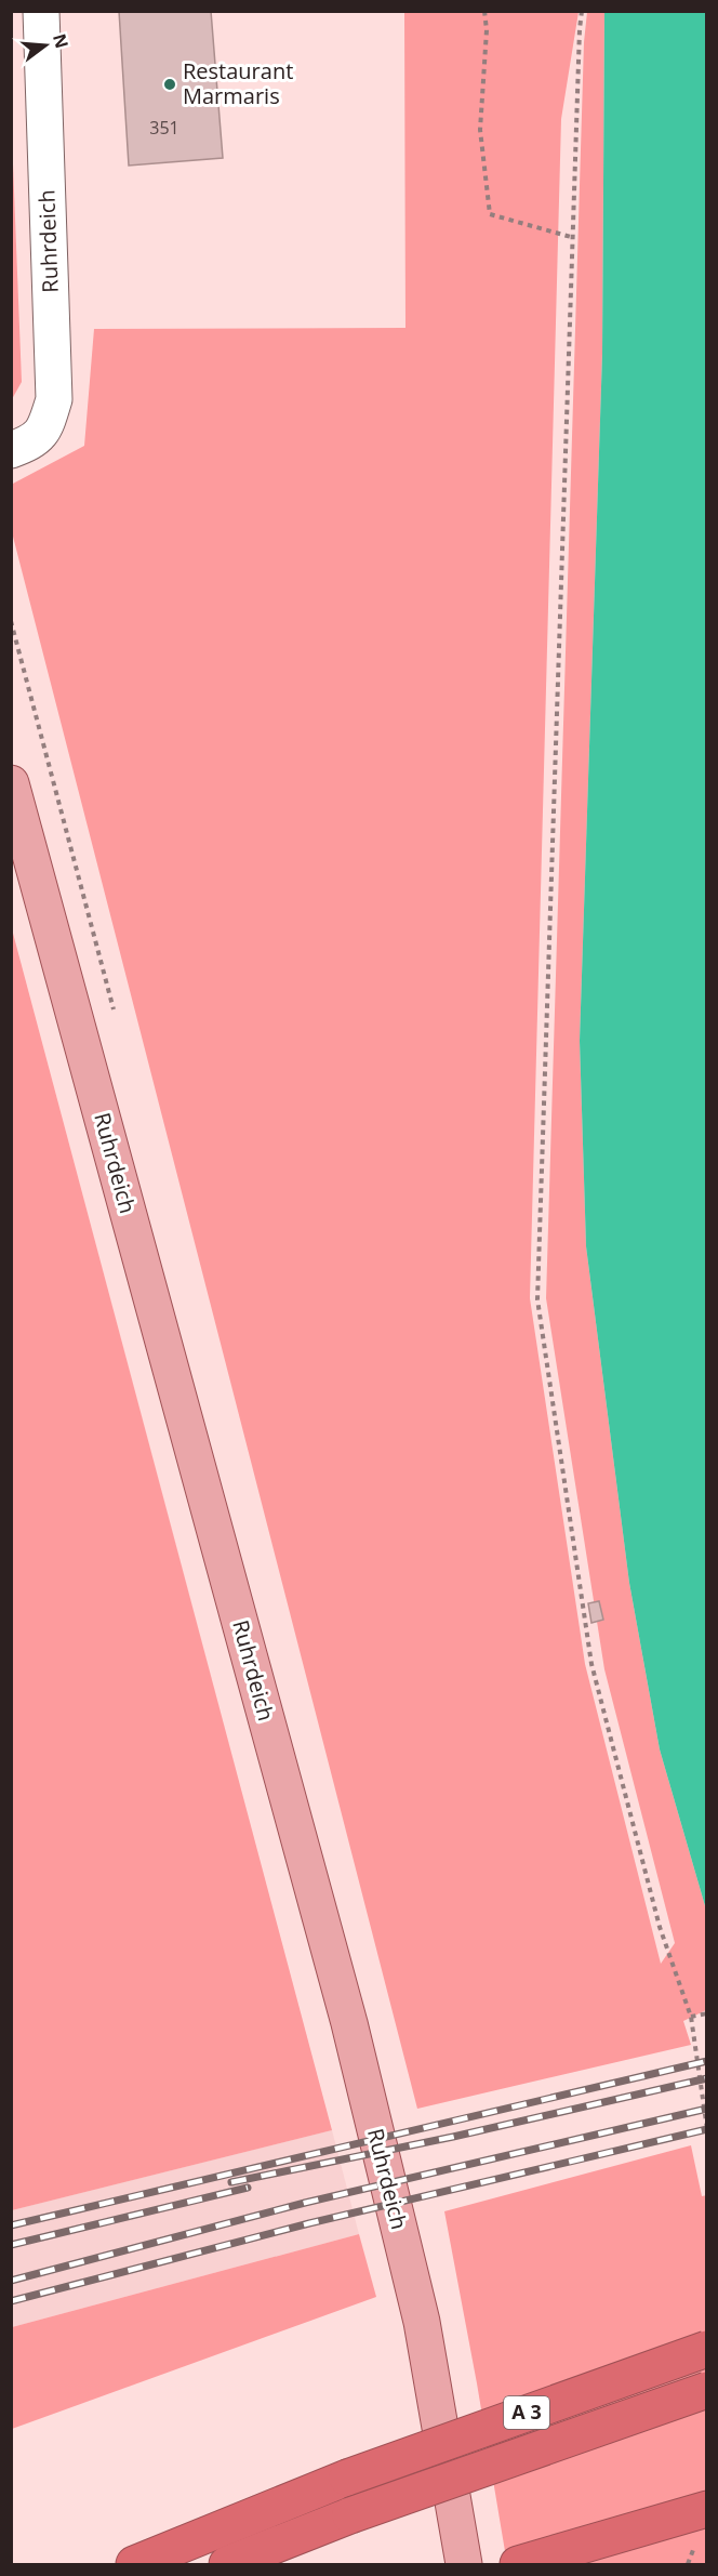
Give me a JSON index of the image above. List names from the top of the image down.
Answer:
{
  "streets": {
    "highway": ["A 3"],
    "main road": ["Ruhrdeich"]
  },
  "places": ["Restaurant Marmaris"],
  "house_numbers": ["351"],
  "north": "right"
}
